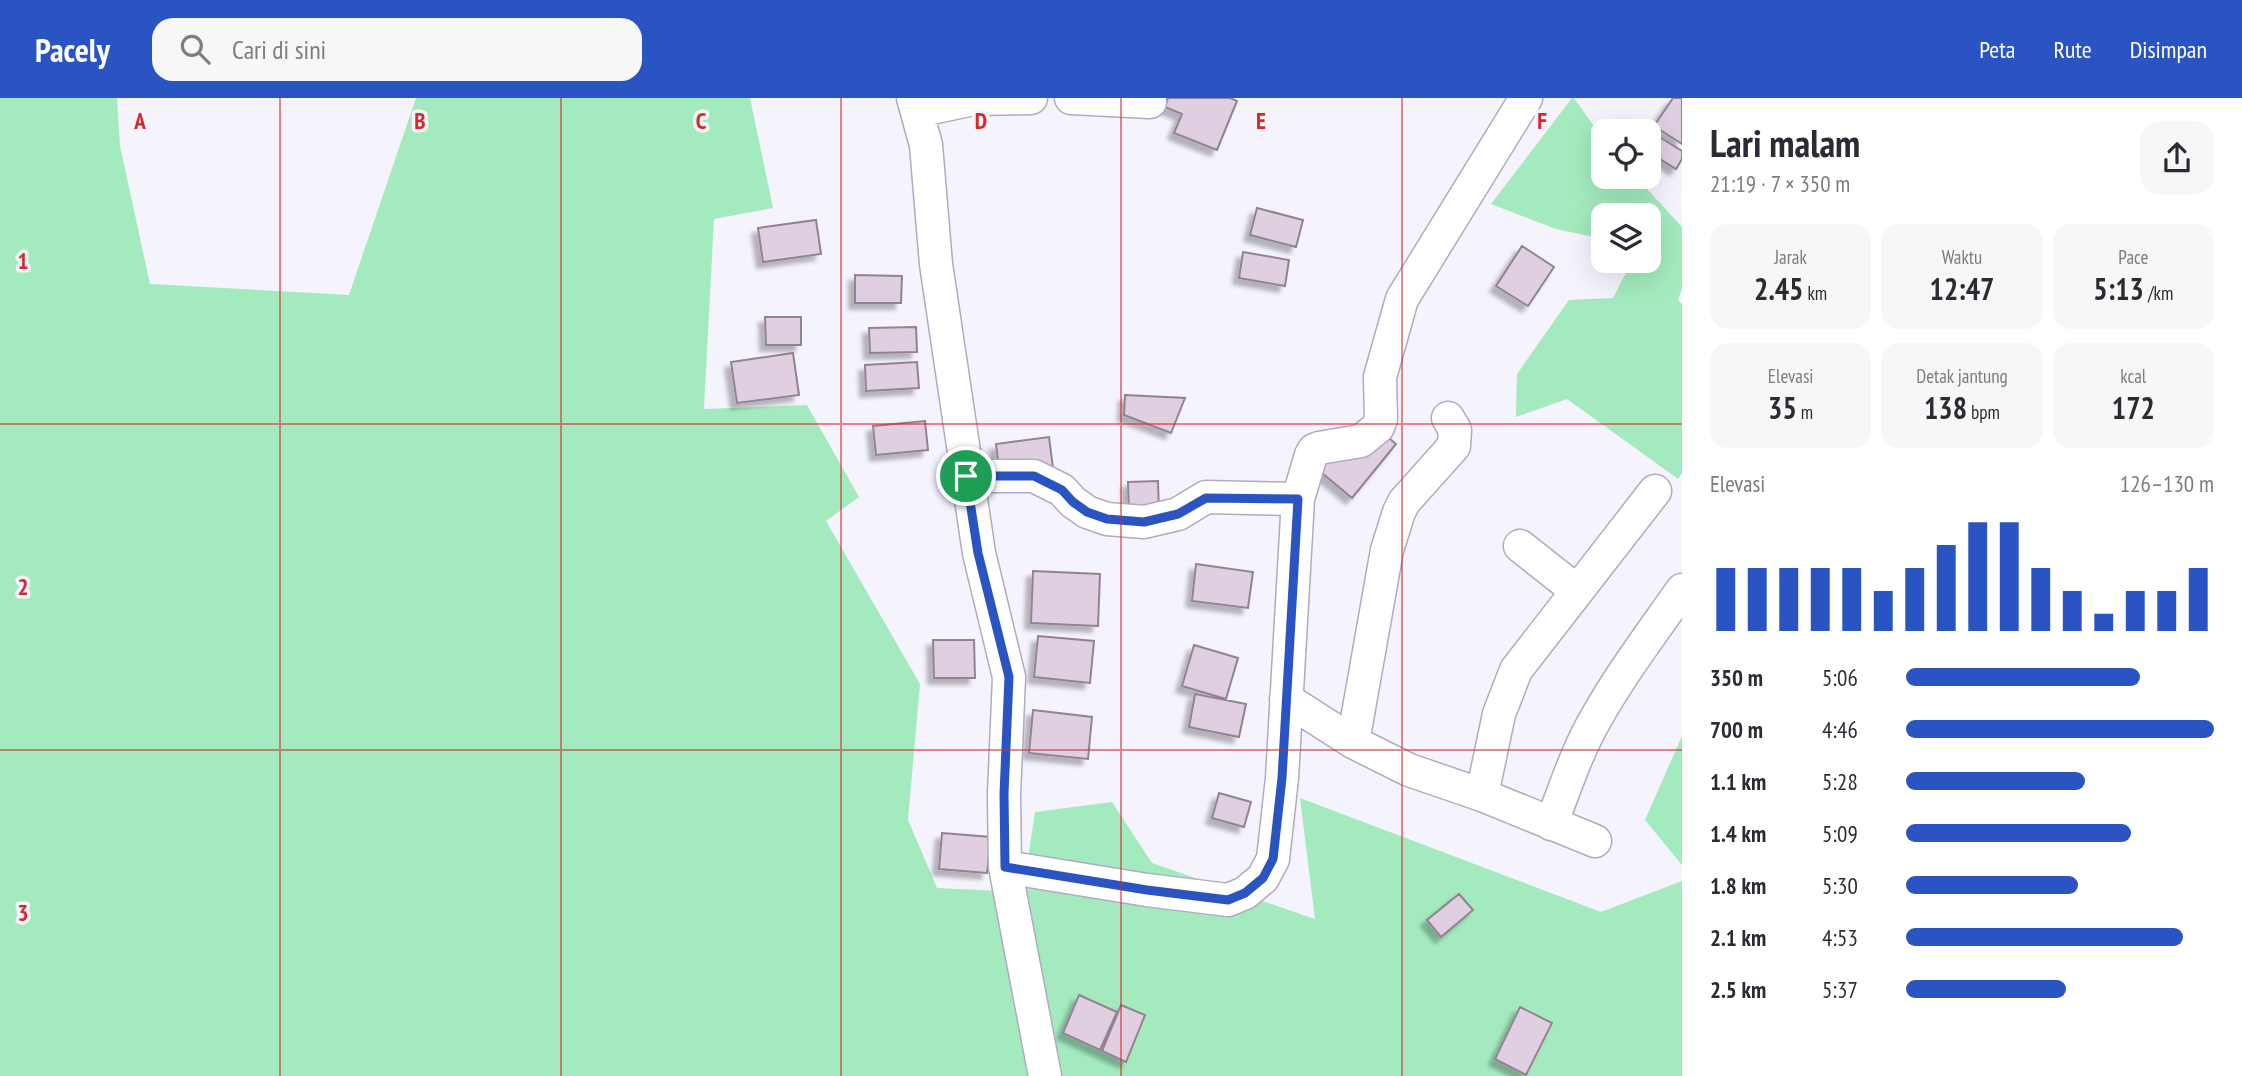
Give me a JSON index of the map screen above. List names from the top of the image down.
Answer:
{
  "page": {
    "header": "Pacely",
    "search": "Cari di sini",
    "nav": ["Peta", "Rute", "Disimpan"],
    "heading": ["Lari malam", "21:19 · 7 × 350 m"],
    "stats": [
      ["Jarak", "2.45 km"],
      ["Waktu", "12:47"],
      ["Pace", "5:13 /km"],
      ["Elevasi", "35 m"],
      ["Detak jantung", "138 bpm"],
      ["kcal", "172"]
    ],
    "chart": ["Elevasi", "126–130 m"],
    "list": [
      {
        "name": "350 m",
        "note": "5:06"
      },
      {
        "name": "700 m",
        "note": "4:46"
      },
      {
        "name": "1.1 km",
        "note": "5:28"
      },
      {
        "name": "1.4 km",
        "note": "5:09"
      },
      {
        "name": "1.8 km",
        "note": "5:30"
      },
      {
        "name": "2.1 km",
        "note": "4:53"
      },
      {
        "name": "2.5 km",
        "note": "5:37"
      }
    ]
  },
  "grid": {
    "columns": [
      "A",
      "B",
      "C",
      "D",
      "E",
      "F"
    ],
    "rows": ["1", "2", "3"]
  }
}
